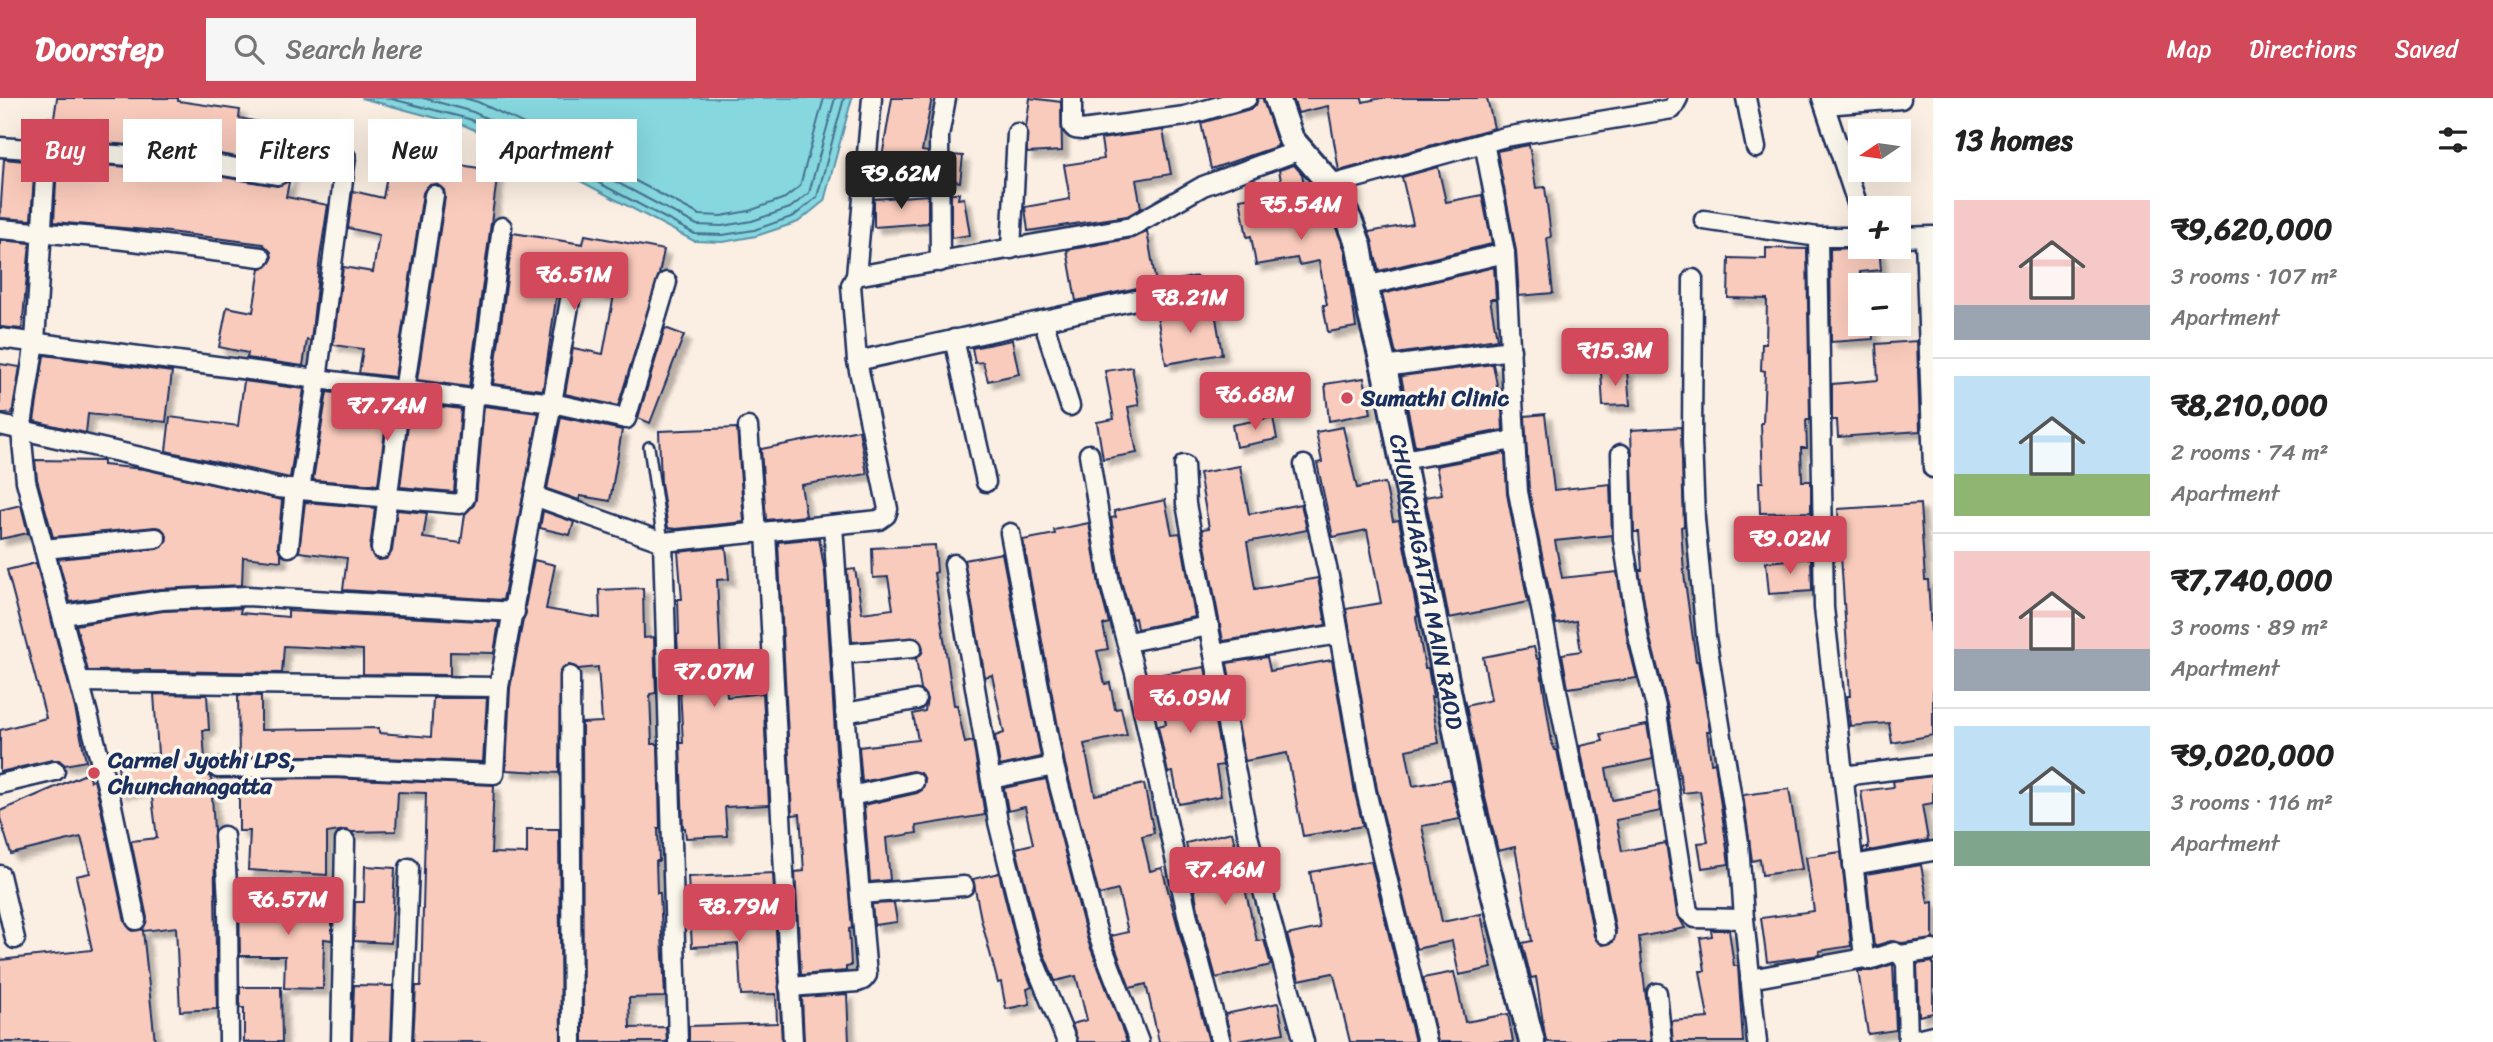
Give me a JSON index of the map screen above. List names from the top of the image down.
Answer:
{
  "streets": {
    "street": ["CHUNCHAGATTA MAIN RAOD"]
  },
  "places": ["Sumathi Clinic", "Carmel Jyothi LPS, Chunchanagatta"],
  "north": "left",
  "page": {
    "header": "Doorstep",
    "search": "Search here",
    "nav": ["Map", "Directions", "Saved"],
    "heading": "13 homes",
    "map_buttons": ["+", "−"],
    "chip": [
      "Buy",
      "Rent",
      "Filters",
      "New",
      "Apartment"
    ],
    "price": [
      "₹9.62M",
      "₹5.54M",
      "₹6.51M",
      "₹8.21M",
      "₹15.3M",
      "₹6.68M",
      "₹7.74M",
      "₹9.02M",
      "₹7.07M",
      "₹6.09M",
      "₹7.46M",
      "₹6.57M",
      "₹8.79M"
    ],
    "list": [
      {
        "name": "₹9,620,000",
        "note": "3 rooms · 107 m² · Apartment"
      },
      {
        "name": "₹8,210,000",
        "note": "2 rooms · 74 m² · Apartment"
      },
      {
        "name": "₹7,740,000",
        "note": "3 rooms · 89 m² · Apartment"
      },
      {
        "name": "₹9,020,000",
        "note": "3 rooms · 116 m² · Apartment"
      }
    ]
  }
}
